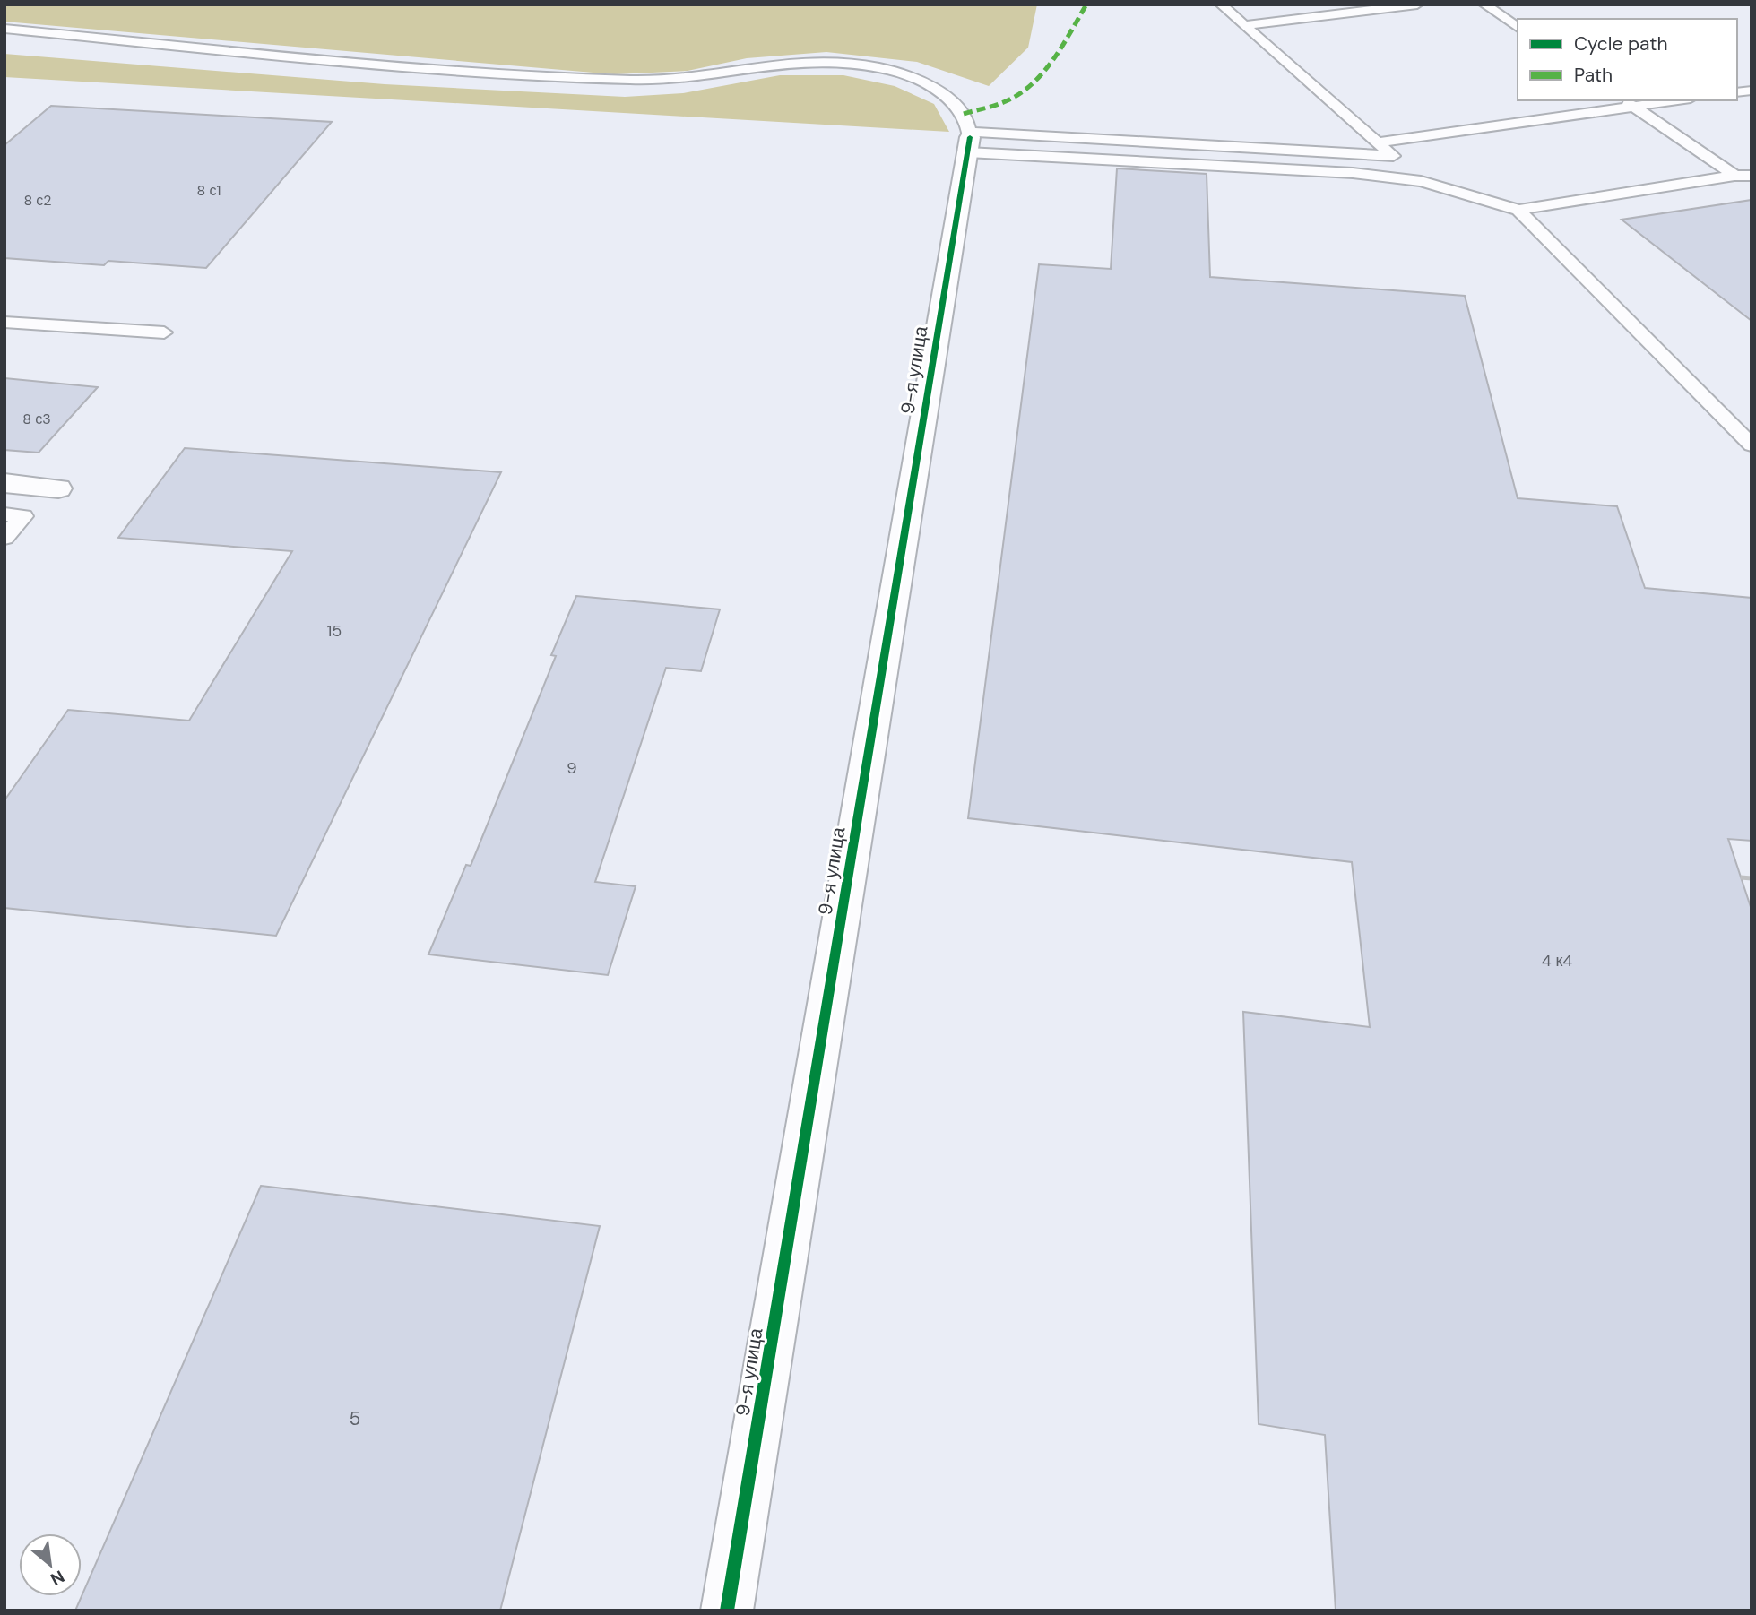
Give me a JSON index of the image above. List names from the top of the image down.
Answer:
{
  "streets": {
    "street": ["9-я улица"]
  },
  "house_numbers": [
    "8 с1",
    "8 с2",
    "8 с3",
    "15",
    "9",
    "4 к4",
    "5"
  ],
  "legend": ["Cycle path", "Path"],
  "north": "bottom right"
}
